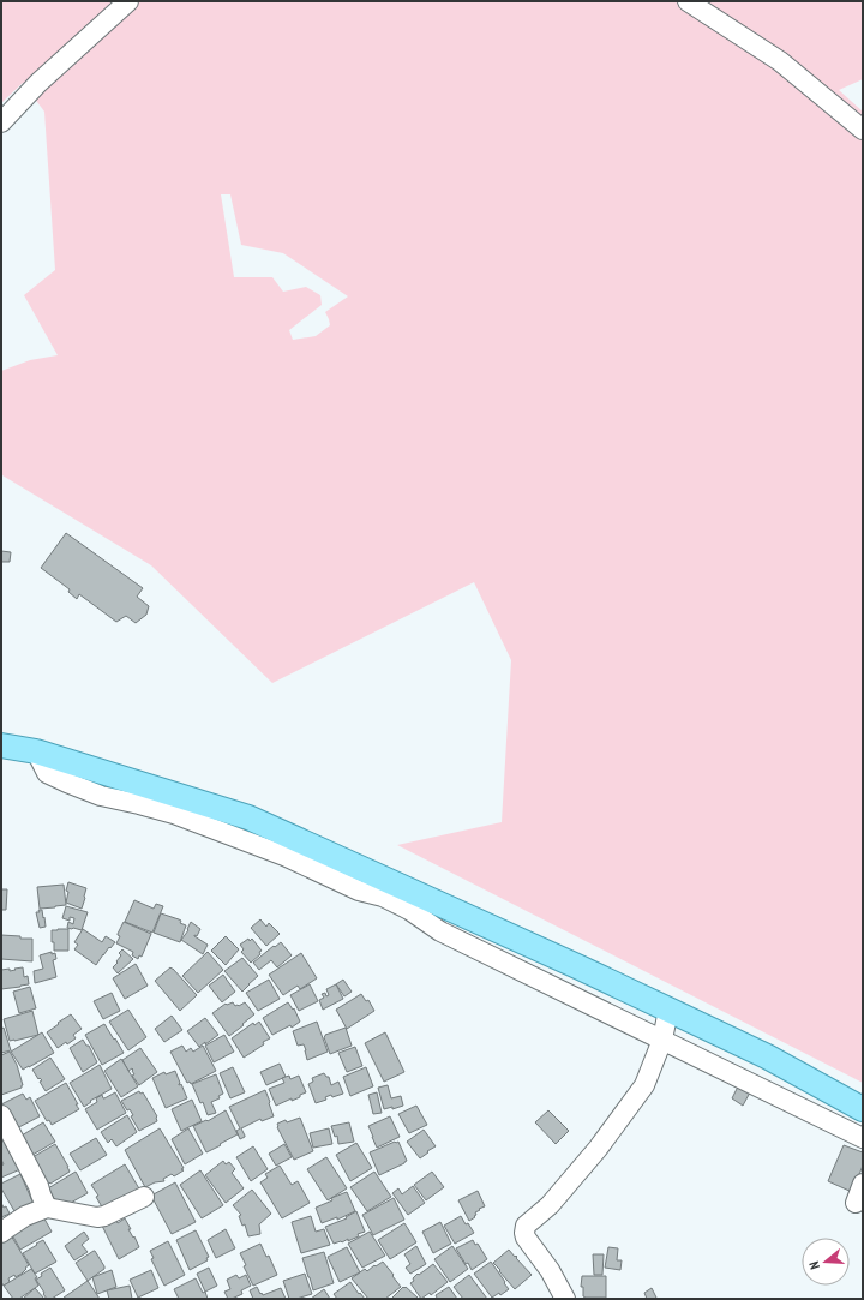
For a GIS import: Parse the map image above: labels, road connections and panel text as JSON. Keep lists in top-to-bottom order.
{
  "north": "left"
}
